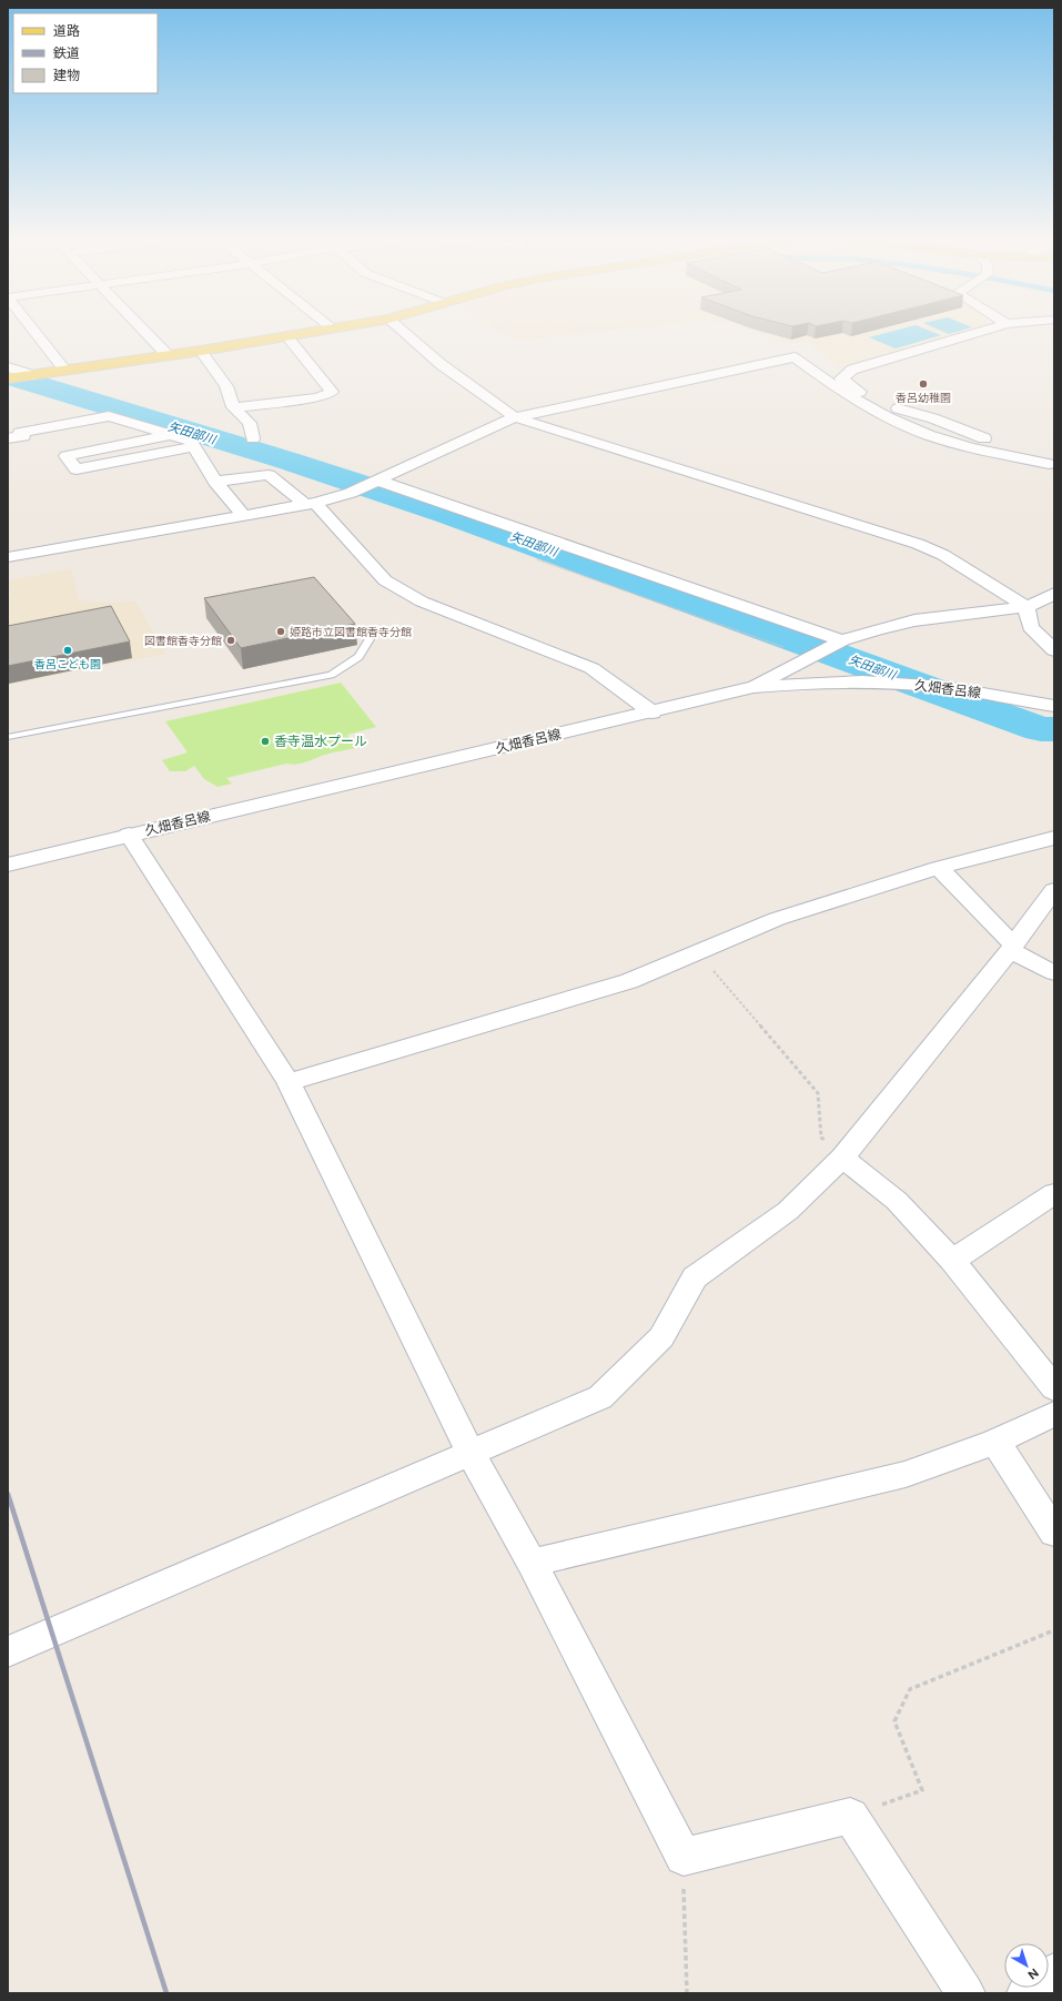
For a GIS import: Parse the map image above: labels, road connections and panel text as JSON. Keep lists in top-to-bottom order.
{
  "streets": {
    "main road": ["久畑香呂線"]
  },
  "water": ["矢田部川"],
  "places": [
    "香呂幼稚園",
    "姫路市立図書館香寺分館",
    "図書館香寺分館",
    "香呂こども園",
    "香寺温水プール"
  ],
  "legend": ["道路", "鉄道", "建物"],
  "north": "bottom right"
}
